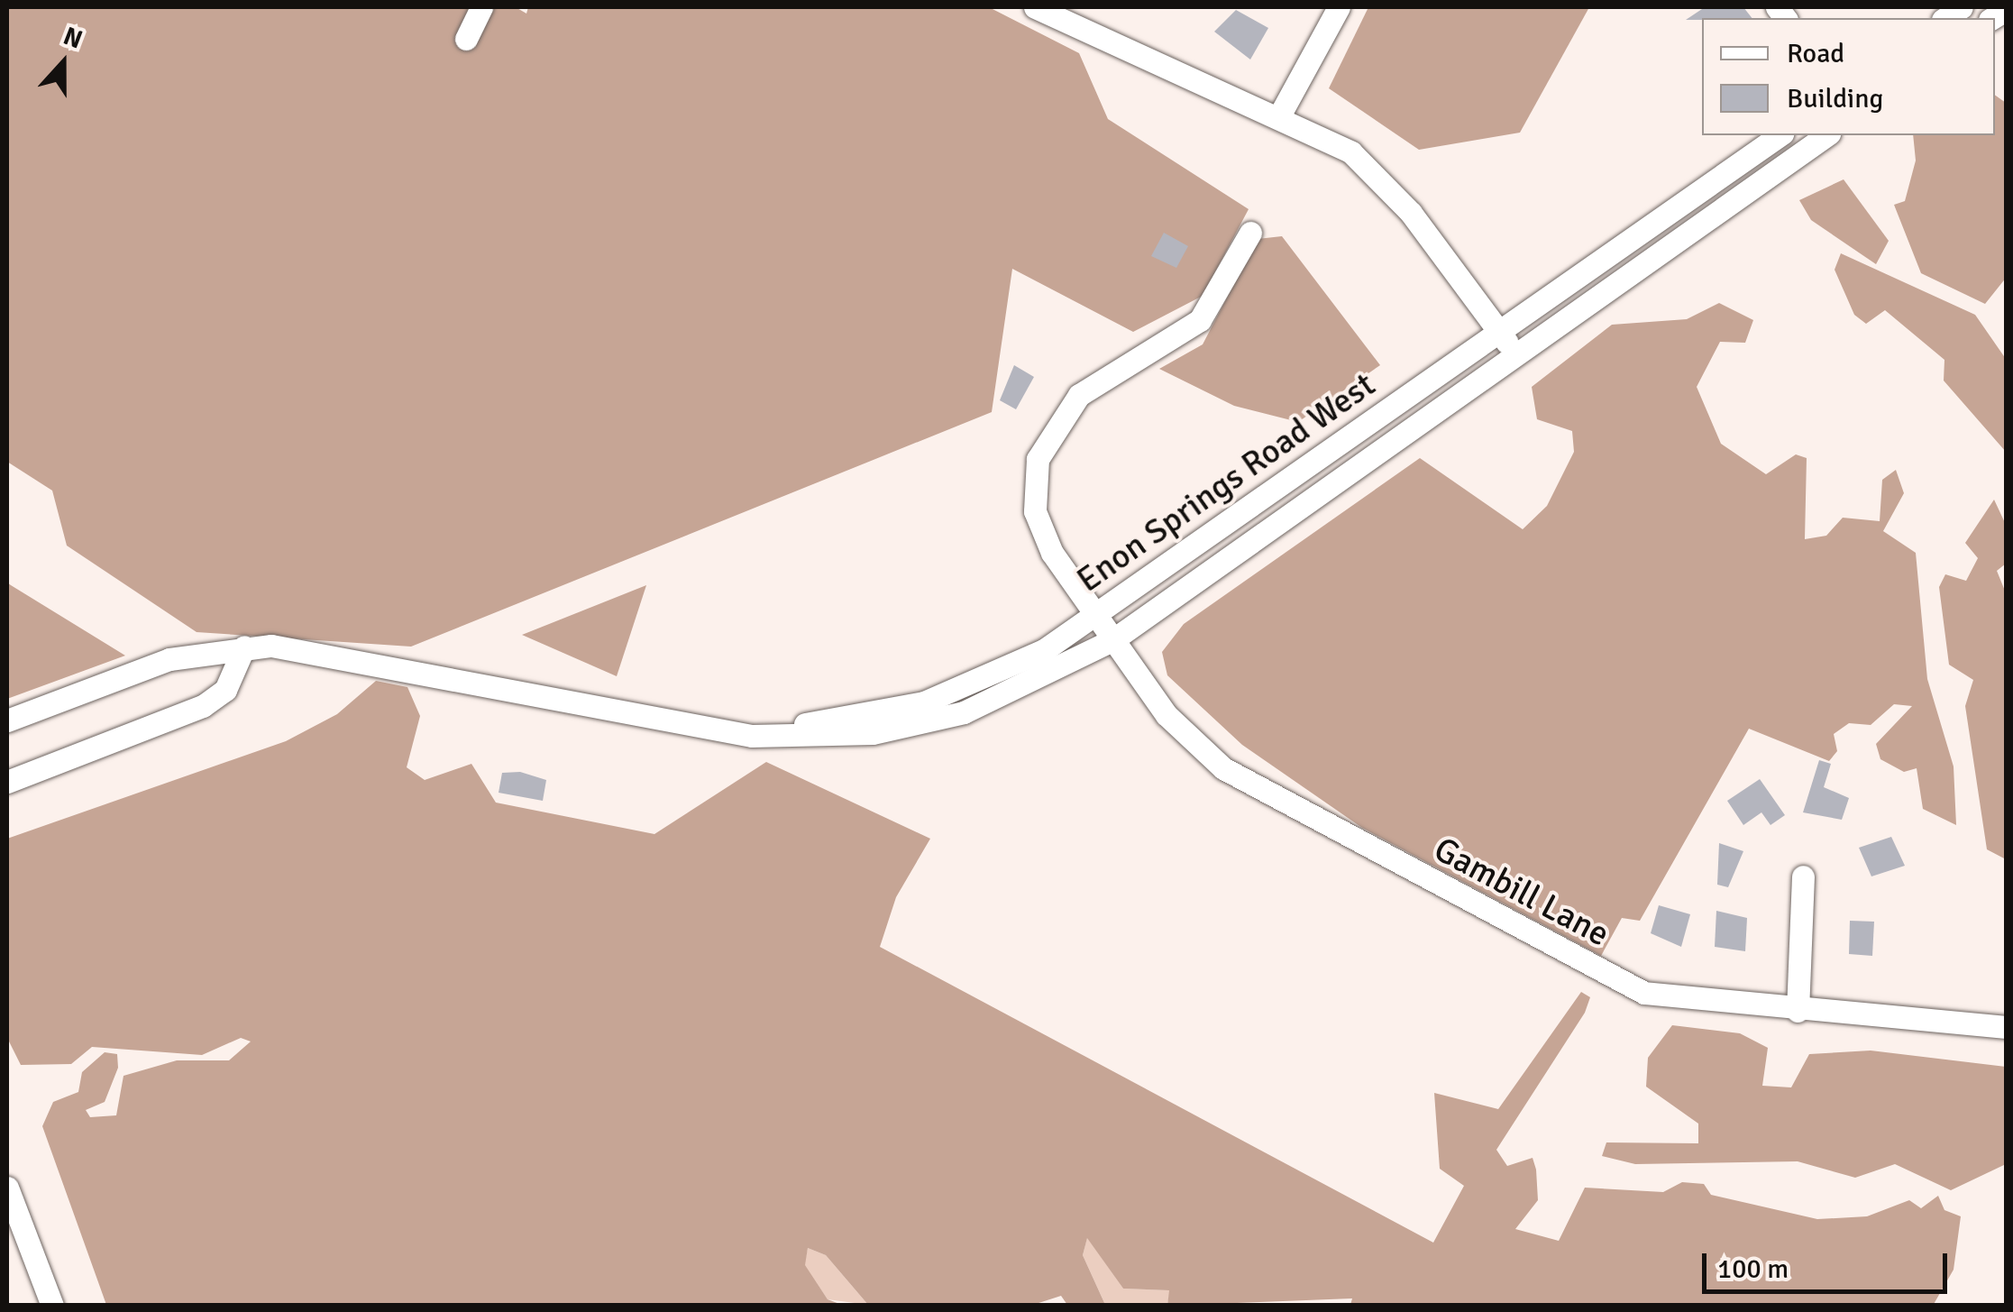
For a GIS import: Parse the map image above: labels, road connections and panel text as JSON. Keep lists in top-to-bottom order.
{
  "streets": {
    "street": ["Enon Springs Road West", "Gambill Lane"]
  },
  "crossings": [
    ["Enon Springs Road West", "Gambill Lane"]
  ],
  "legend": ["Road", "Building"],
  "scale_bar": "100 m",
  "north": "top"
}
